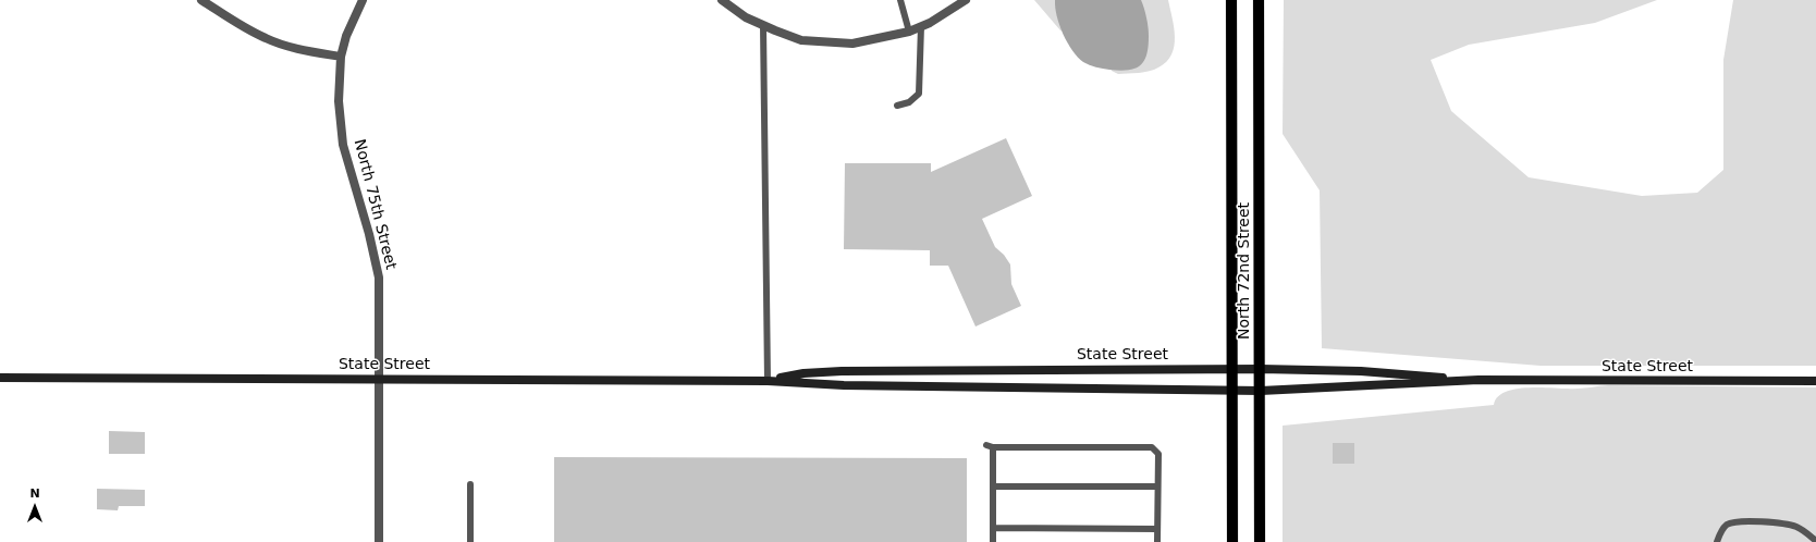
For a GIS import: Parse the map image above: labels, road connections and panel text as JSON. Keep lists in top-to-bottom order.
{
  "streets": {
    "main road": ["North 72nd Street"],
    "street": ["North 75th Street", "State Street"]
  },
  "crossings": [
    ["North 75th Street", "State Street"],
    ["North 72nd Street", "State Street"]
  ],
  "north": "top"
}
